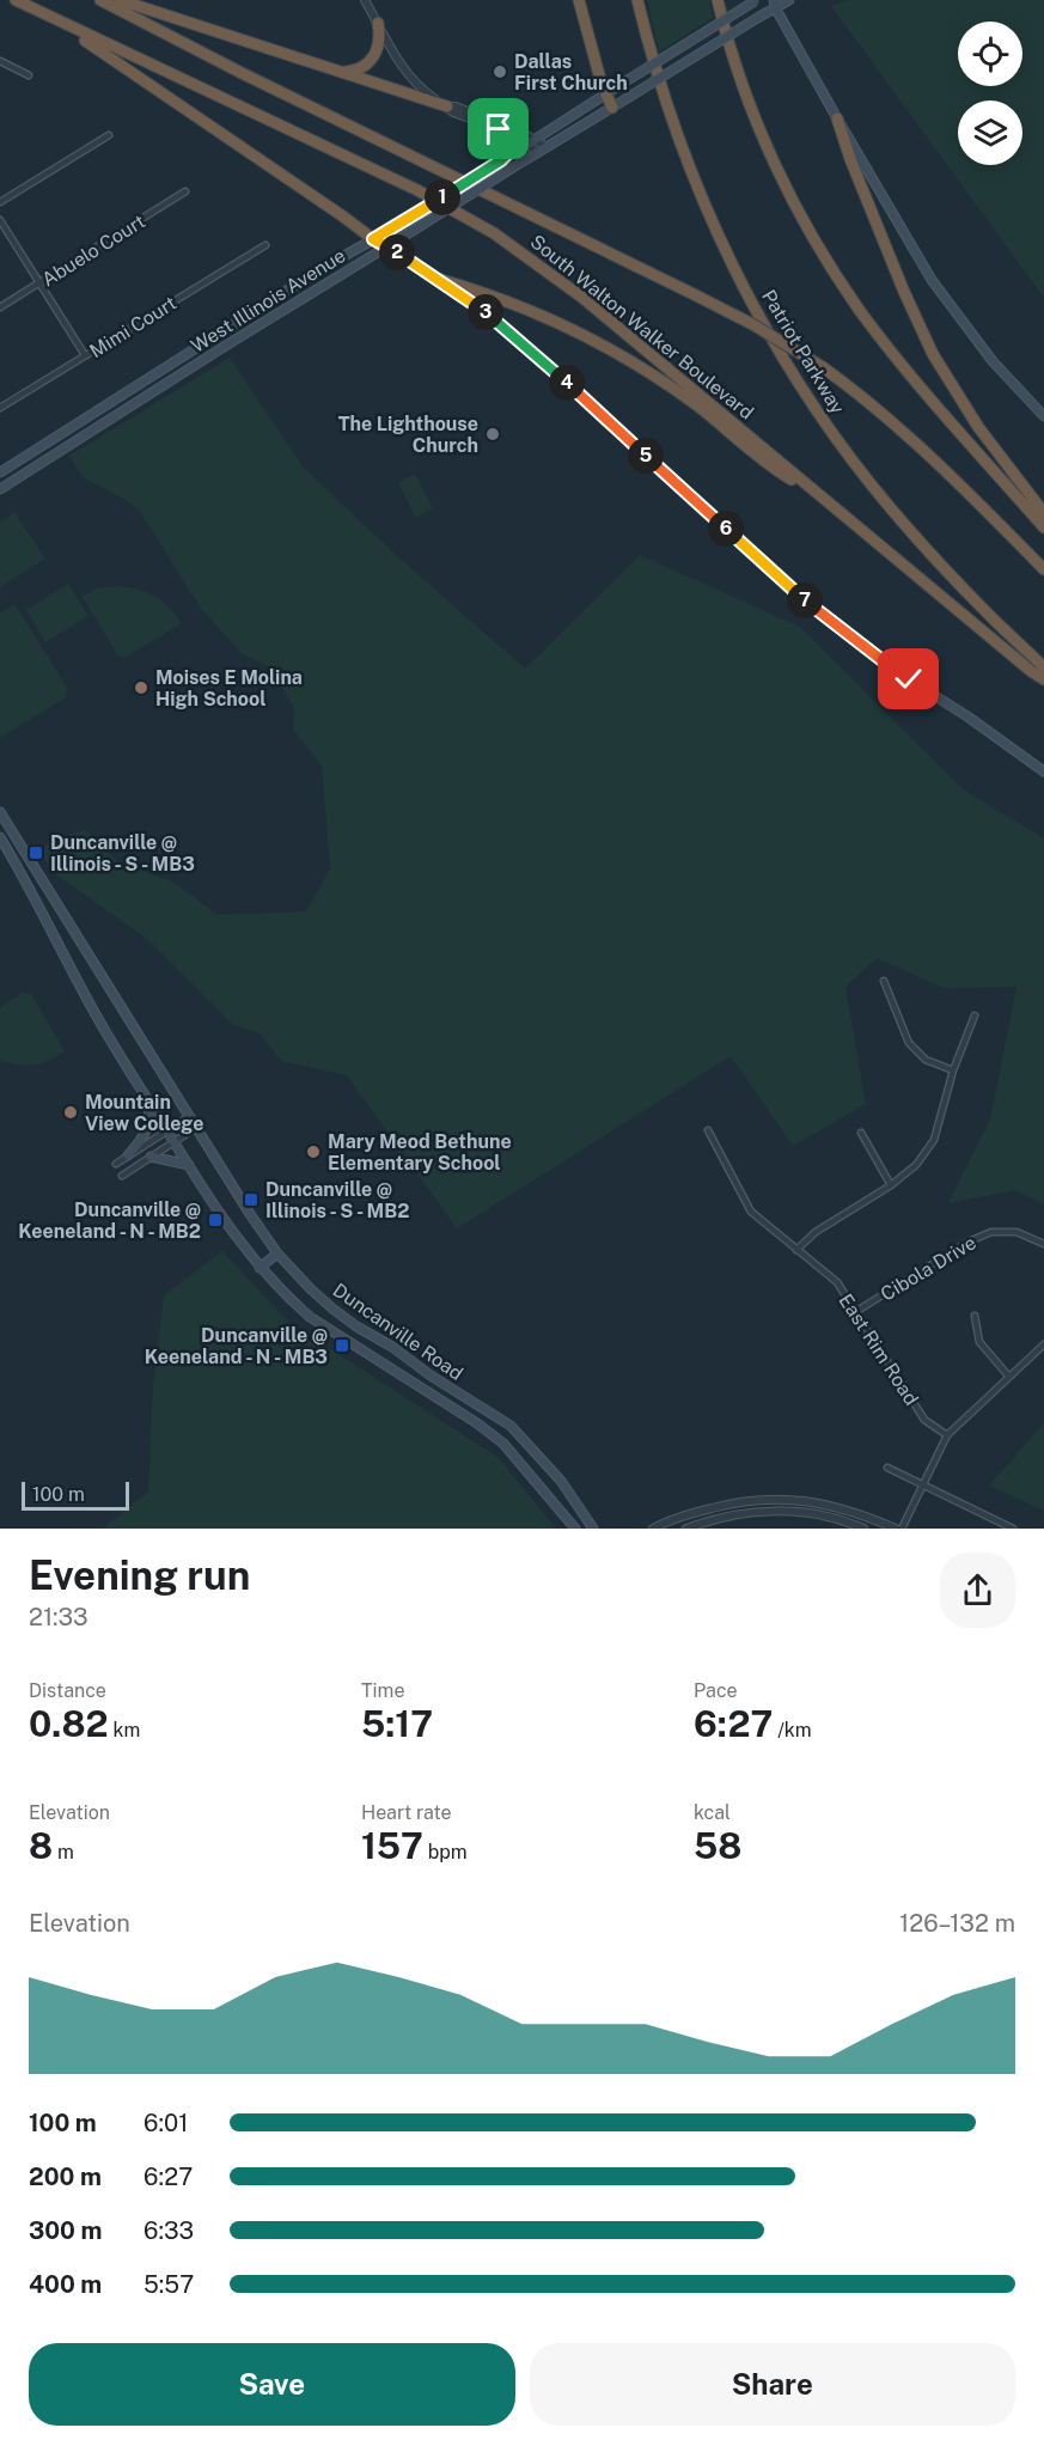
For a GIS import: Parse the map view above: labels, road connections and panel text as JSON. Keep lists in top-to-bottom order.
{
  "streets": {
    "highway": ["South Walton Walker Boulevard", "Patriot Parkway"],
    "main road": ["West Illinois Avenue", "Duncanville Road"],
    "street": [
      "Abuelo Court",
      "Mimi Court",
      "Cibola Drive",
      "East Rim Road"
    ]
  },
  "crossings": [
    ["Cibola Drive", "East Rim Road"]
  ],
  "places": {
    "other": [
      "Dallas First Church",
      "The Lighthouse Church",
      "Moises E Molina High School",
      "Mountain View College",
      "Mary Meod Bethune Elementary School"
    ],
    "transit": [
      "Duncanville @ Illinois - S - MB3",
      "Duncanville @ Illinois - S - MB2",
      "Duncanville @ Keeneland - N - MB2",
      "Duncanville @ Keeneland - N - MB3"
    ]
  },
  "scale_bar": "100 m",
  "page": {
    "pins": [
      "1",
      "2",
      "3",
      "4",
      "5",
      "6",
      "7"
    ],
    "scale": "100 m",
    "heading": ["Evening run", "21:33"],
    "stats": [
      ["Distance", "0.82 km"],
      ["Time", "5:17"],
      ["Pace", "6:27 /km"],
      ["Elevation", "8 m"],
      ["Heart rate", "157 bpm"],
      ["kcal", "58"]
    ],
    "chart": ["Elevation", "126–132 m"],
    "list": [
      {
        "name": "100 m",
        "note": "6:01"
      },
      {
        "name": "200 m",
        "note": "6:27"
      },
      {
        "name": "300 m",
        "note": "6:33"
      },
      {
        "name": "400 m",
        "note": "5:57"
      }
    ],
    "buttons": ["Save", "Share"]
  }
}
